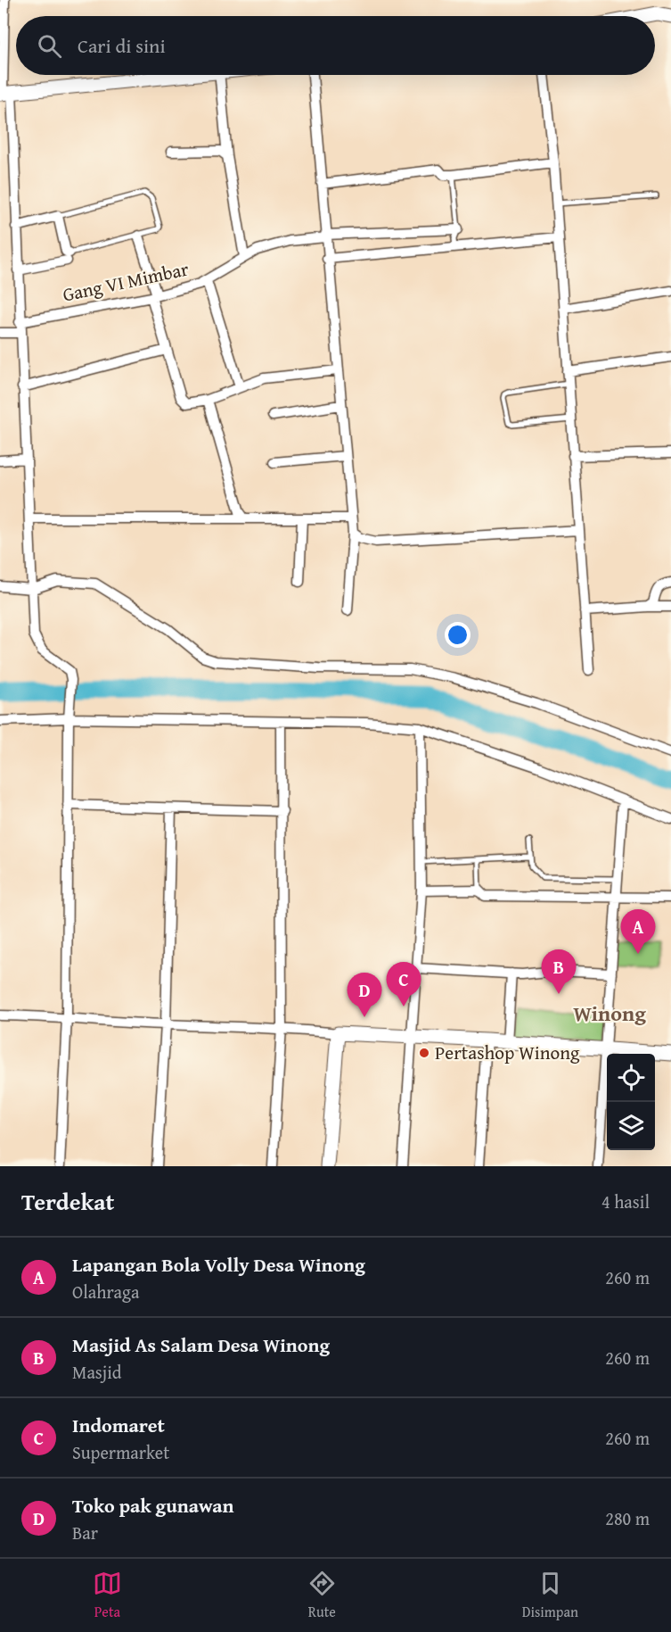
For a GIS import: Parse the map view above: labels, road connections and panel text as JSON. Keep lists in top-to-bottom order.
{
  "streets": {
    "street": ["Gang VI Mimbar"]
  },
  "districts": ["Winong"],
  "places": ["Pertashop Winong"],
  "page": {
    "search": "Cari di sini",
    "pins": [
      "A",
      "B",
      "C",
      "D"
    ],
    "heading": ["Terdekat", "4 hasil"],
    "list": [
      {
        "mark": "A",
        "name": "Lapangan Bola Volly Desa Winong",
        "note": "Olahraga",
        "value": "260 m"
      },
      {
        "mark": "B",
        "name": "Masjid As Salam Desa Winong",
        "note": "Masjid",
        "value": "260 m"
      },
      {
        "mark": "C",
        "name": "Indomaret",
        "note": "Supermarket",
        "value": "260 m"
      },
      {
        "mark": "D",
        "name": "Toko pak gunawan",
        "note": "Bar",
        "value": "280 m"
      }
    ],
    "nav": ["Peta", "Rute", "Disimpan"]
  }
}
